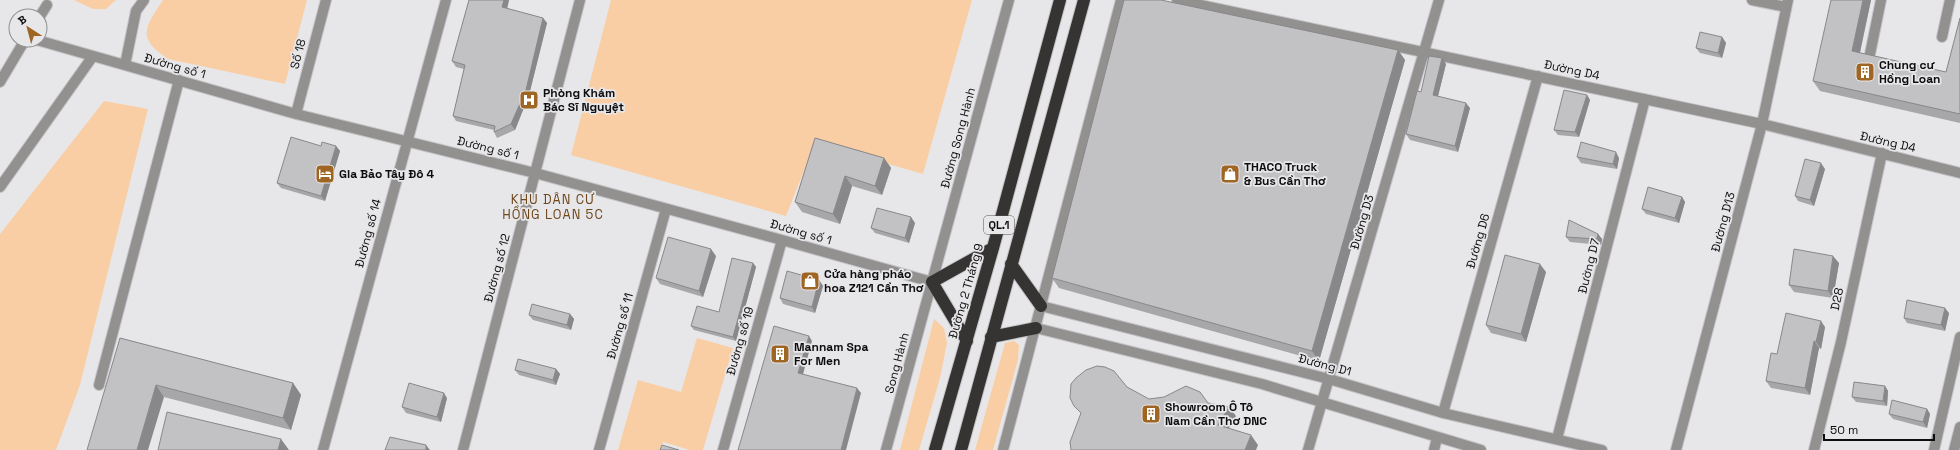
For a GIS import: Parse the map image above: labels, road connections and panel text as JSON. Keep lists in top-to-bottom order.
{
  "streets": {
    "highway": ["QL.1", "Đường 2 Tháng 9"],
    "street": [
      "Số 18",
      "Đường số 1",
      "Đường D4",
      "Đường Song Hành",
      "Đường D3",
      "Đường D13",
      "Đường số 14",
      "Đường D6",
      "Đường D7",
      "Đường số 12",
      "D28",
      "Đường số 11",
      "Đường số 19",
      "Song Hành",
      "Đường D1"
    ]
  },
  "crossings": [
    ["Số 18", "Đường số 1"],
    ["Đường số 1", "Đường Song Hành"],
    ["Đường số 1", "Đường số 14"],
    ["Đường số 1", "Đường số 12"],
    ["Đường số 1", "Đường số 11"],
    ["Đường số 1", "Đường số 19"],
    ["Đường số 1", "Song Hành"],
    ["Đường D4", "Đường D3"],
    ["Đường D4", "Đường D13"],
    ["Đường D4", "Đường D6"],
    ["Đường D4", "Đường D7"],
    ["Đường D4", "D28"],
    ["Đường Song Hành", "Song Hành"],
    ["Đường D3", "Đường D1"],
    ["Đường D6", "Đường D1"],
    ["Đường D7", "Đường D1"]
  ],
  "districts": ["KHU DÂN CƯ HỒNG LOAN 5C"],
  "places": {
    "building": ["Chung cư Hồng Loan", "Mannam Spa For Men", "Showroom Ô Tô Nam Cần Thơ DNC"],
    "hospital": ["Phòng Khám Bác Sĩ Nguyệt"],
    "hotel": ["Gia Bảo Tây Đô 4"],
    "shop": ["THACO Truck & Bus Cần Thơ", "Cửa hàng pháo hoa Z121 Cần Thơ"]
  },
  "scale_bar": "50 m",
  "north": "top left"
}
